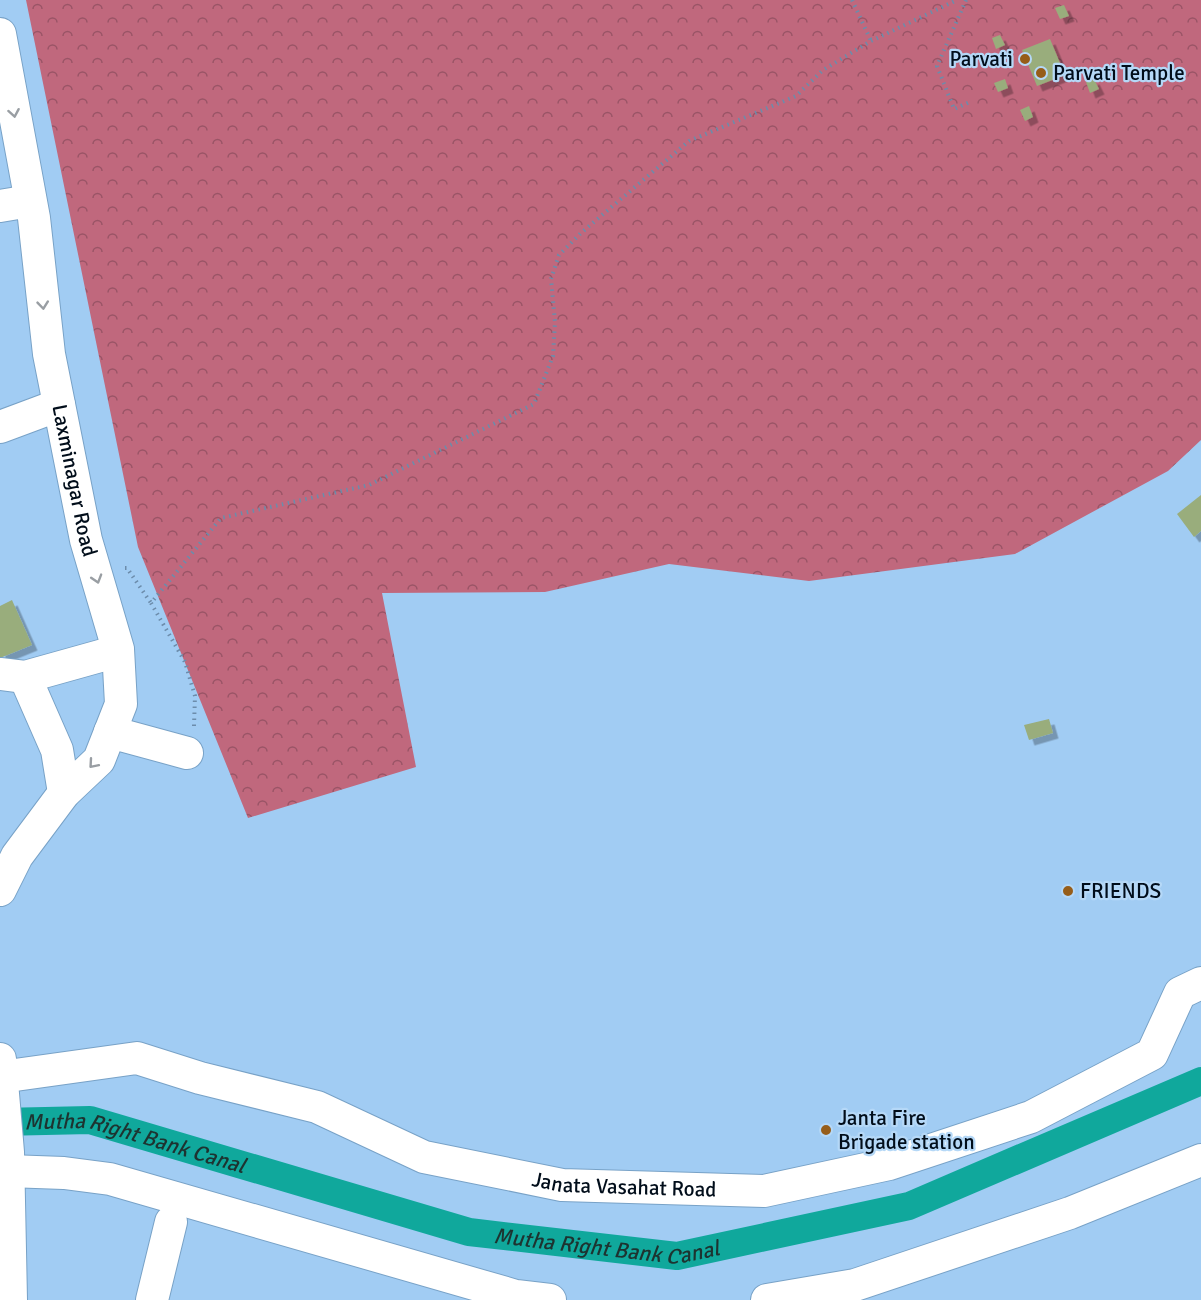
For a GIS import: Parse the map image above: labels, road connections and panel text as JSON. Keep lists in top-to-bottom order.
{
  "streets": {
    "street": ["Laxminagar Road", "Janata Vasahat Road"]
  },
  "one_way": ["Laxminagar Road"],
  "water": ["Mutha Right Bank Canal"],
  "places": [
    "Parvati",
    "Parvati Temple",
    "FRIENDS",
    "Janta Fire Brigade station"
  ]
}
